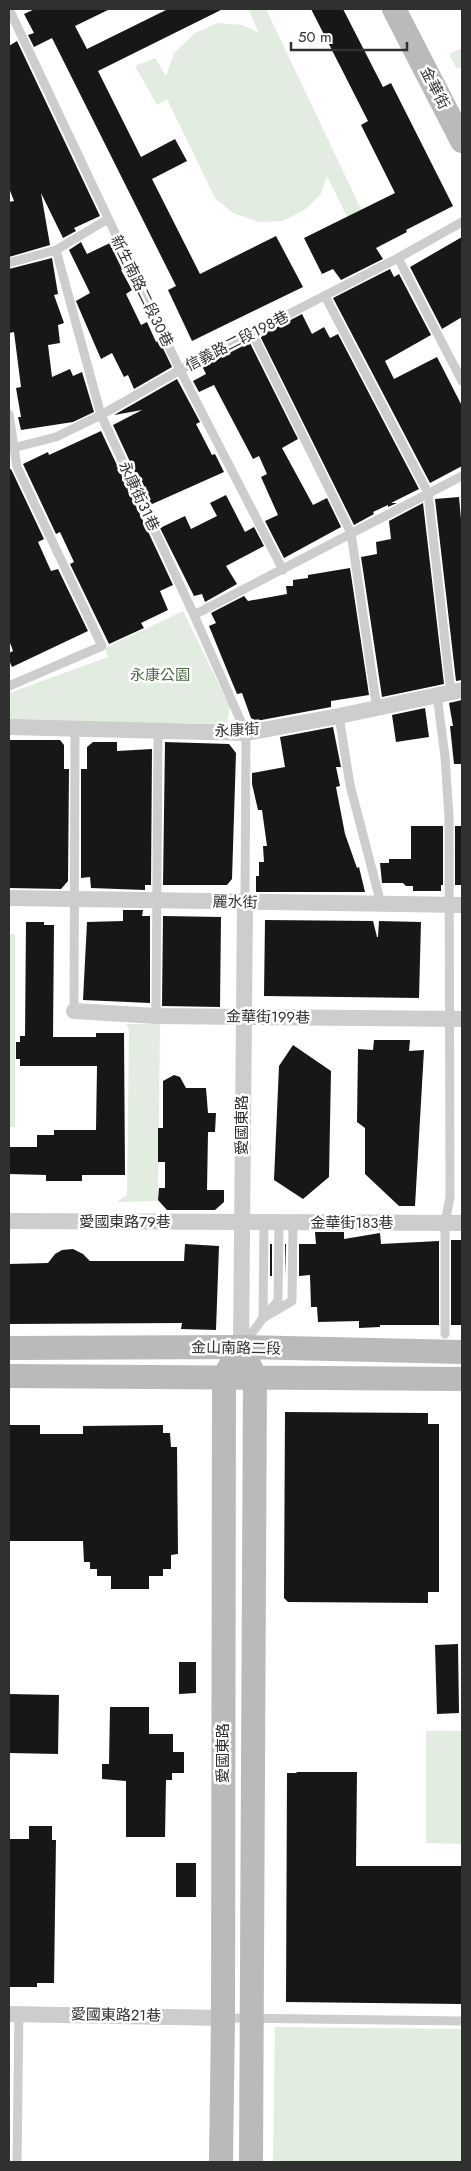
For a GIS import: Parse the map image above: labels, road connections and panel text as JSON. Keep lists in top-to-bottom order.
{
  "streets": {
    "street": [
      "金華街",
      "永康街",
      "麗水街",
      "金華街199巷",
      "愛國東路",
      "愛國東路79巷",
      "金華街183巷",
      "金山南路二段",
      "愛國東路21巷"
    ],
    "lane": ["新生南路二段30巷", "信義路二段198巷", "永康街31巷"]
  },
  "crossings": [
    ["新生南路二段30巷", "信義路二段198巷"],
    ["信義路二段198巷", "永康街31巷"],
    ["永康街31巷", "永康街"],
    ["麗水街", "愛國東路"],
    ["金華街199巷", "愛國東路"],
    ["愛國東路", "愛國東路79巷"],
    ["愛國東路", "金華街183巷"],
    ["愛國東路", "金山南路二段"],
    ["愛國東路", "愛國東路21巷"],
    ["愛國東路79巷", "金華街183巷"]
  ],
  "parks": ["永康公園"],
  "scale_bar": "50 m"
}
